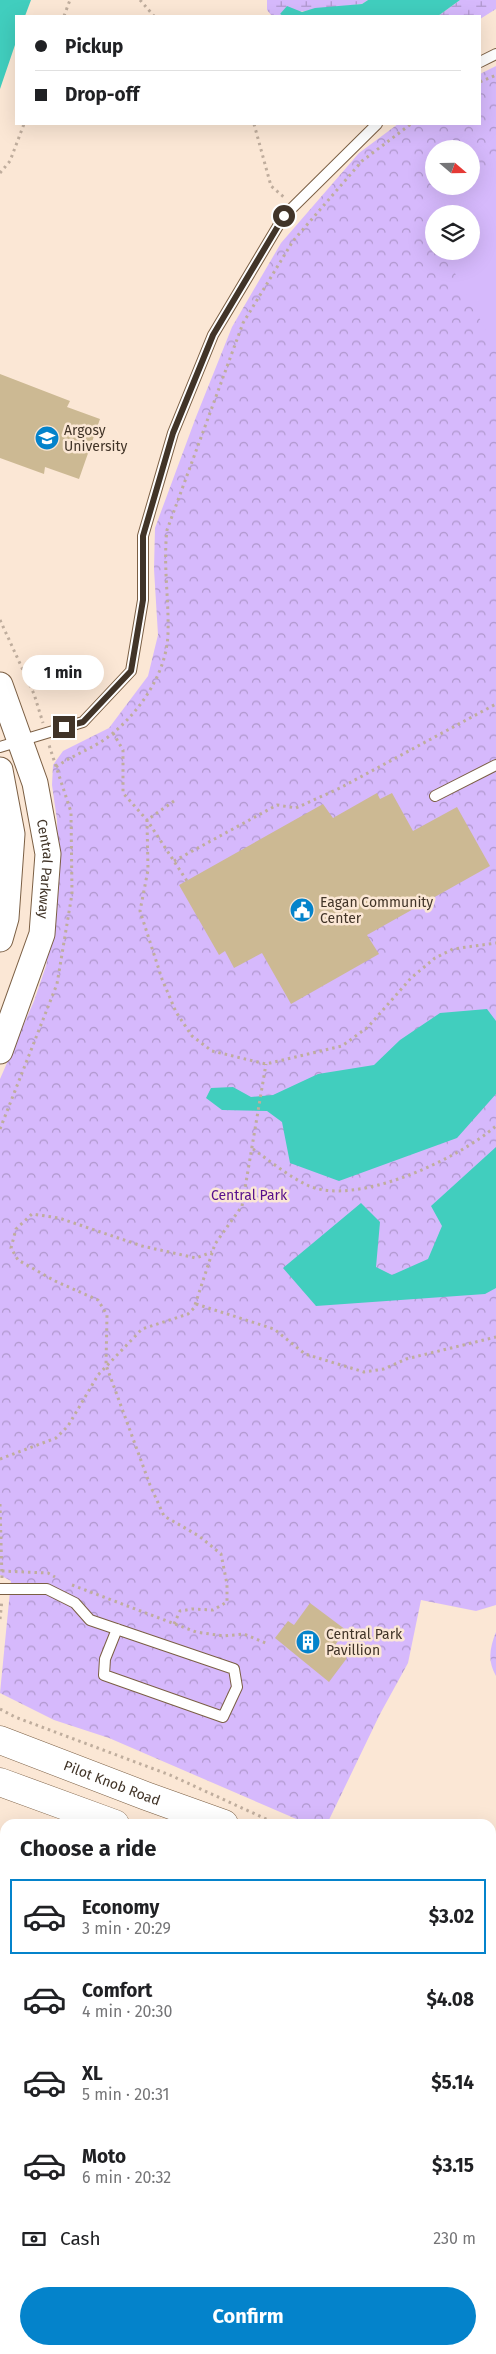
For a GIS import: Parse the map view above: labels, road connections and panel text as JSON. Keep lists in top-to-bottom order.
{
  "streets": {
    "main road": ["Pilot Knob Road"],
    "street": ["Central Parkway"]
  },
  "parks": ["Central Park"],
  "places": {
    "school or university": ["Argosy University"],
    "public building": ["Eagan Community Center"],
    "building": ["Central Park Pavillion"]
  },
  "north": "right",
  "page": {
    "banner": ["Pickup", "Drop-off"],
    "bubble": "1 min",
    "heading": "Choose a ride",
    "list": [
      {
        "name": "Economy",
        "note": "3 min · 20:29",
        "value": "$3.02"
      },
      {
        "name": "Comfort",
        "note": "4 min · 20:30",
        "value": "$4.08"
      },
      {
        "name": "XL",
        "note": "5 min · 20:31",
        "value": "$5.14"
      },
      {
        "name": "Moto",
        "note": "6 min · 20:32",
        "value": "$3.15"
      }
    ],
    "pay": ["Cash", "230 m"],
    "buttons": "Confirm"
  }
}
